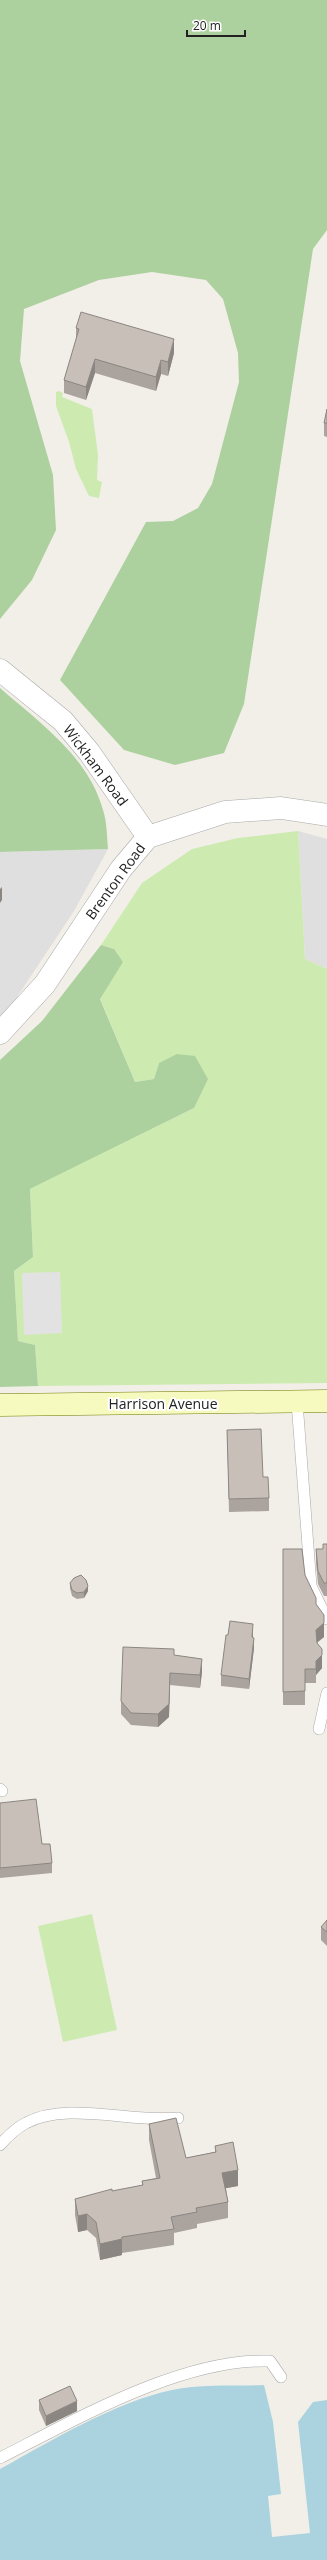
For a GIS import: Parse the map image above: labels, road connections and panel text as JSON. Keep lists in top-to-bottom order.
{
  "streets": {
    "main road": ["Harrison Avenue"],
    "street": ["Wickham Road", "Brenton Road"]
  },
  "crossings": [
    ["Wickham Road", "Brenton Road"]
  ],
  "scale_bar": "20 m"
}
